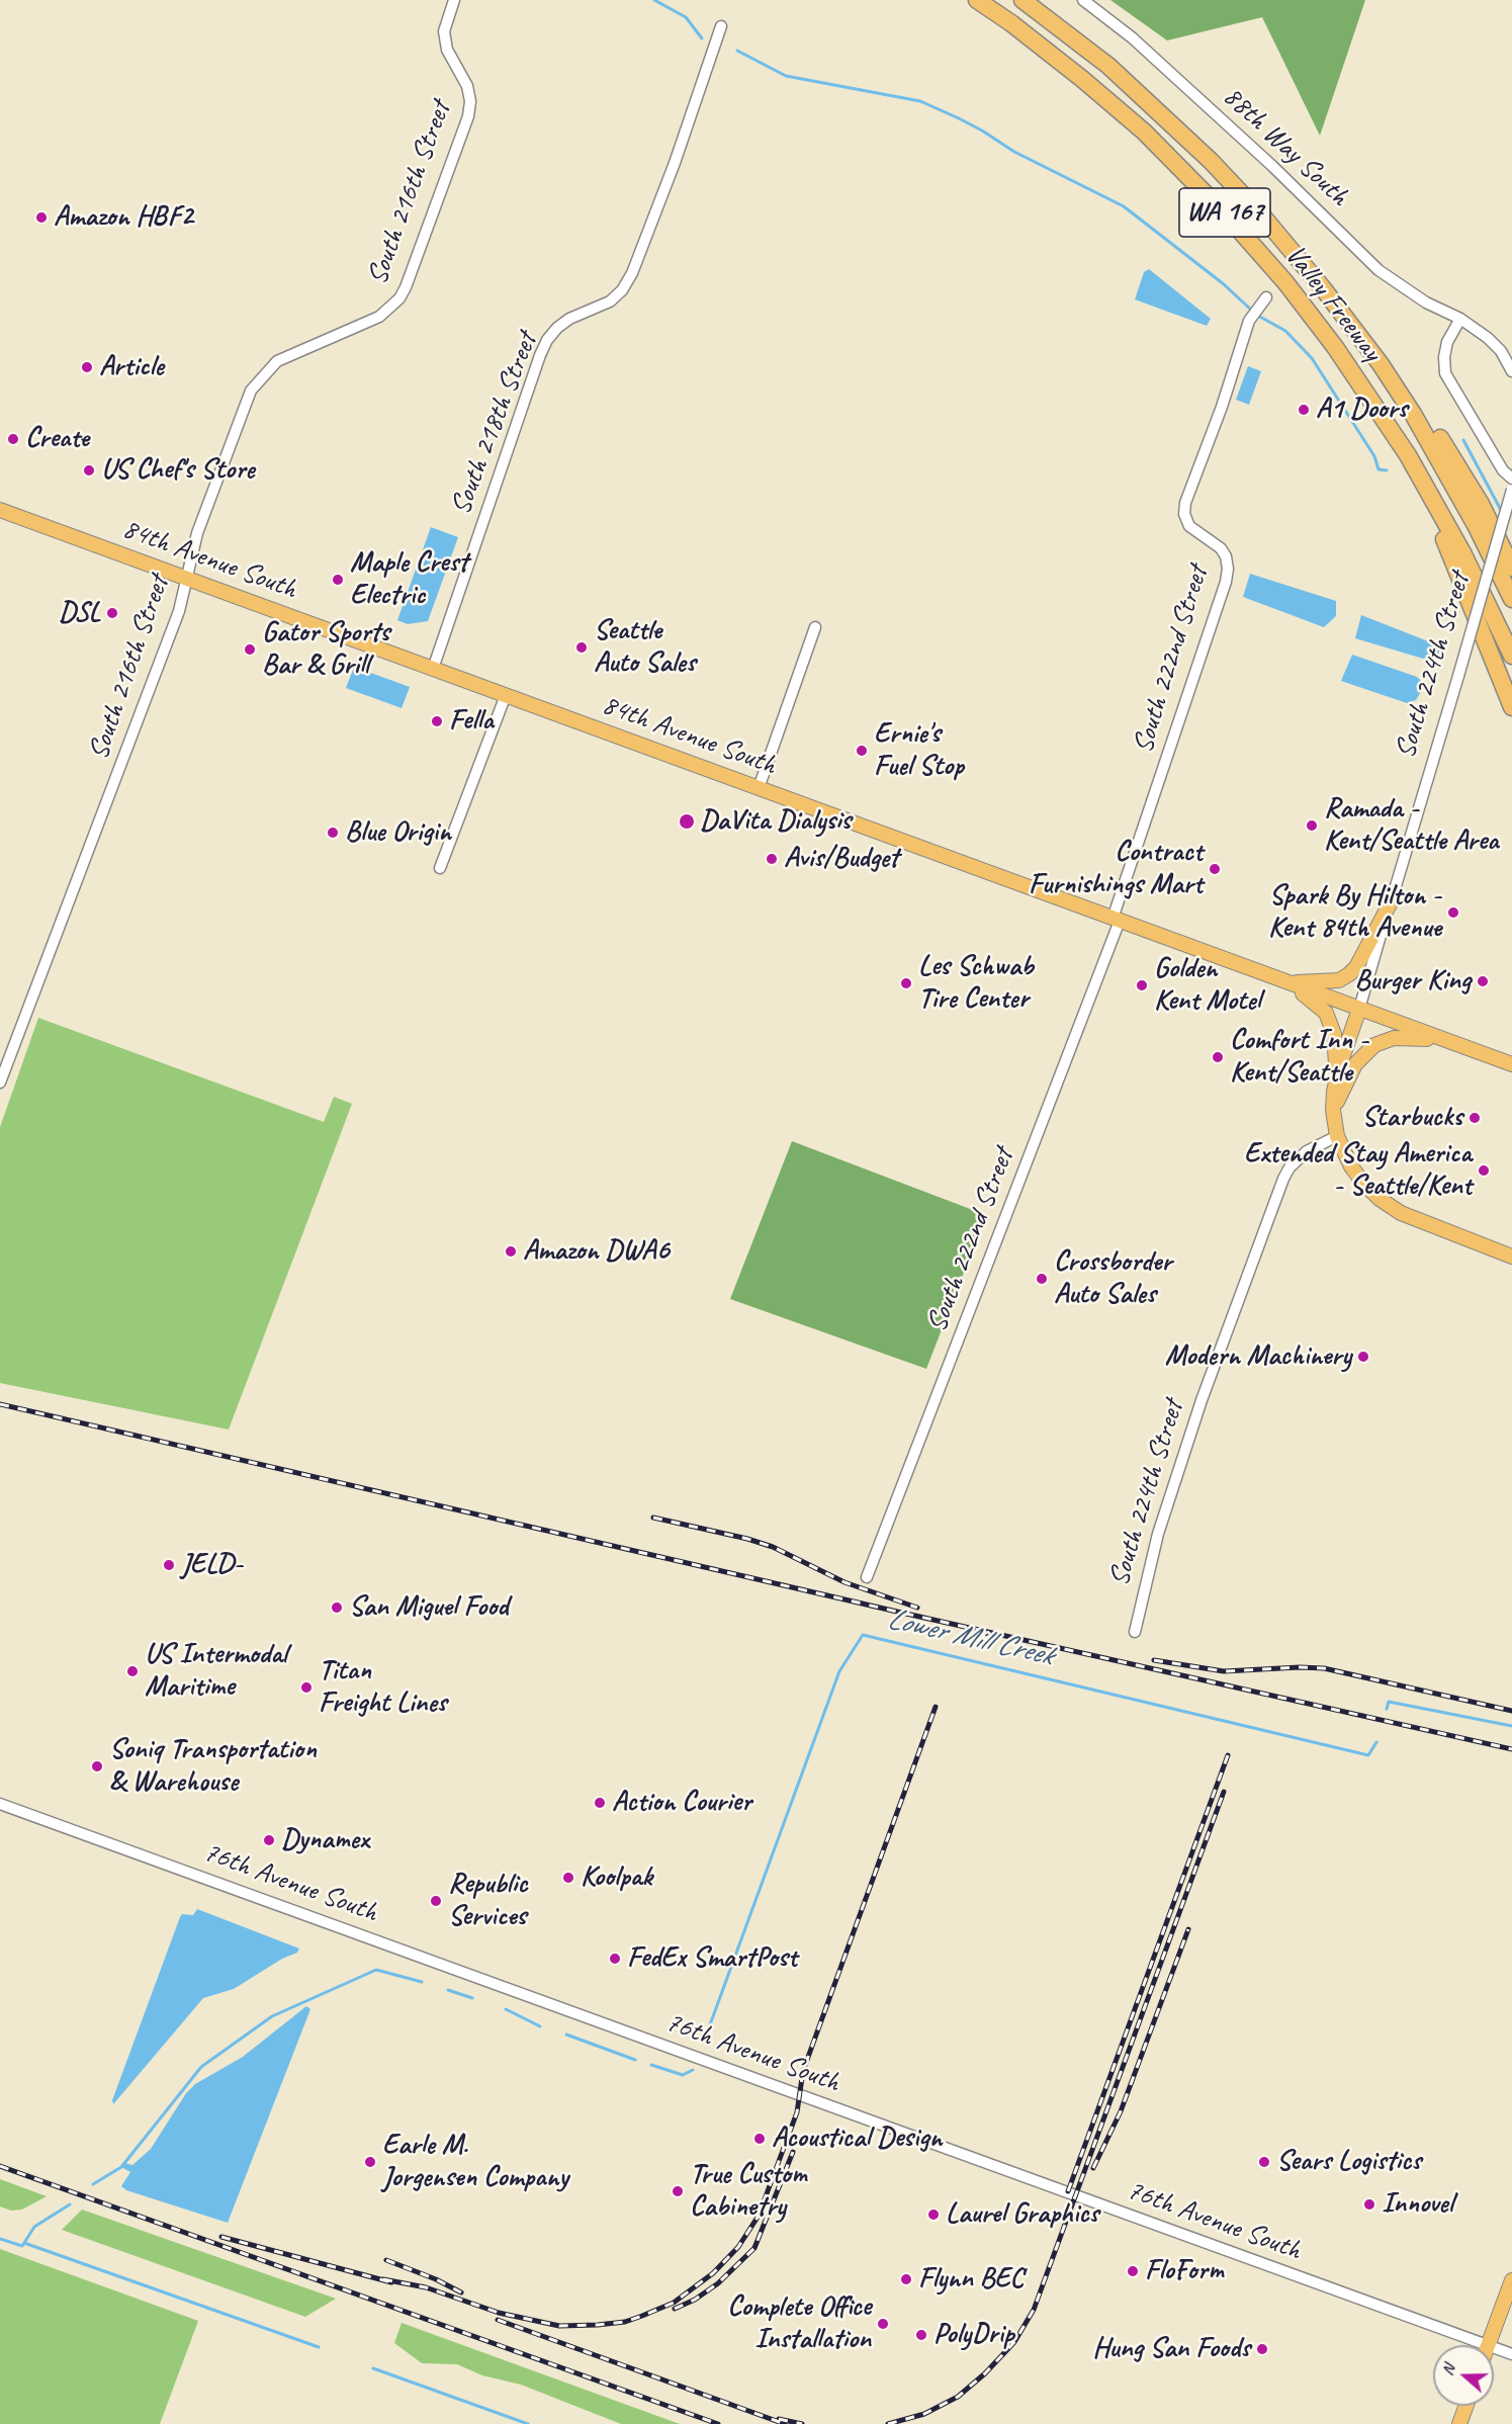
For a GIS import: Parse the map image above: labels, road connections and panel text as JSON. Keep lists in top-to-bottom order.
{
  "streets": {
    "highway": ["WA 167", "Valley Freeway"],
    "main road": ["84th Avenue South", "South 224th Street"],
    "street": [
      "88th Way South",
      "South 216th Street",
      "South 218th Street",
      "South 222nd Street",
      "76th Avenue South"
    ]
  },
  "crossings": [
    ["South 216th Street", "84th Avenue South"],
    ["South 218th Street", "84th Avenue South"],
    ["84th Avenue South", "South 222nd Street"],
    ["84th Avenue South", "South 224th Street"]
  ],
  "water": ["Lower Mill Creek"],
  "places": [
    "Amazon HBF2",
    "Article",
    "A1 Doors",
    "Create",
    "US Chef's Store",
    "Maple Crest Electric",
    "DSL",
    "Seattle Auto Sales",
    "Gator Sports Bar & Grill",
    "Fella",
    "Ernie's Fuel Stop",
    "DaVita Dialysis",
    "Ramada - Kent/Seattle Area",
    "Blue Origin",
    "Avis/Budget",
    "Contract Furnishings Mart",
    "Spark By Hilton - Kent 84th Avenue",
    "Burger King",
    "Les Schwab Tire Center",
    "Golden Kent Motel",
    "Comfort Inn - Kent/Seattle",
    "Starbucks",
    "Extended Stay America - Seattle/Kent",
    "Amazon DWA6",
    "Crossborder Auto Sales",
    "Modern Machinery",
    "JELD-",
    "San Miguel Food",
    "US Intermodal Maritime",
    "Titan Freight Lines",
    "Soniq Transportation & Warehouse",
    "Action Courier",
    "Dynamex",
    "Koolpak",
    "Republic Services",
    "FedEx SmartPost",
    "Acoustical Design",
    "Earle M. Jorgensen Company",
    "Sears Logistics",
    "True Custom Cabinetry",
    "Innovel",
    "Laurel Graphics",
    "FloForm",
    "Flynn BEC",
    "Complete Office Installation",
    "PolyDrip",
    "Hung San Foods"
  ],
  "north": "left"
}
